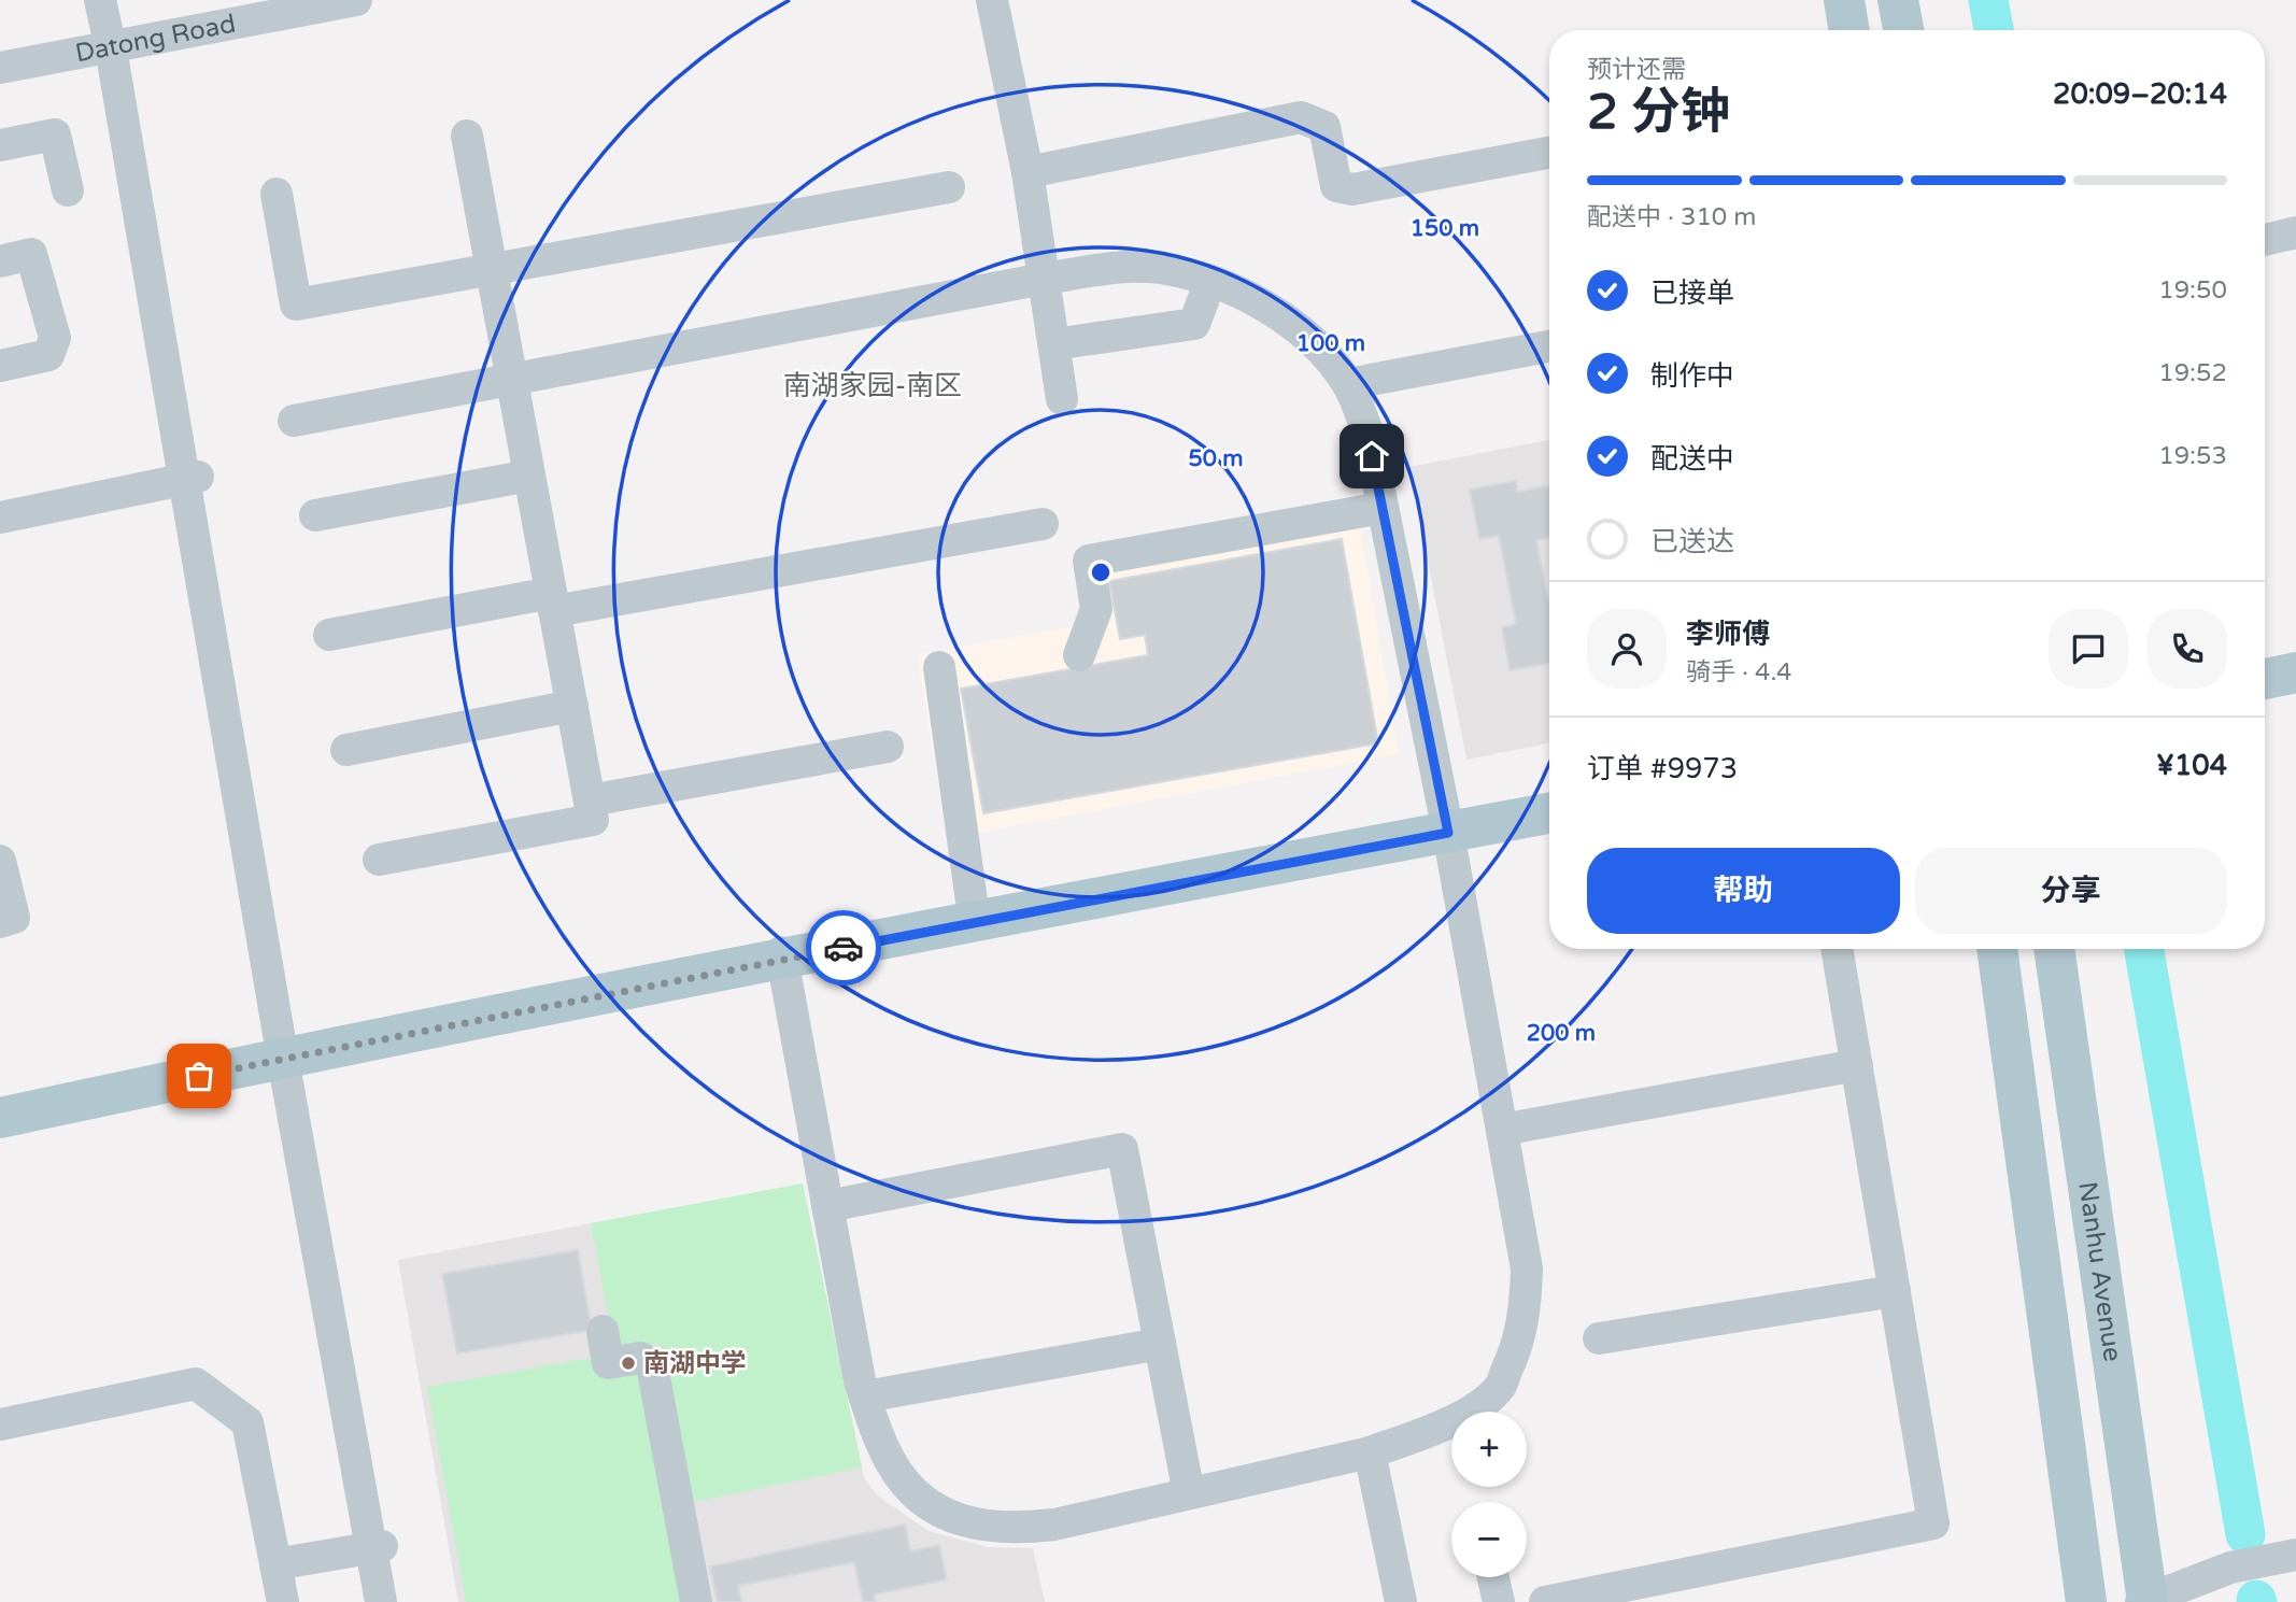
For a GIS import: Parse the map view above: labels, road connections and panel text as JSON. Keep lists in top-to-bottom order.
{
  "streets": {
    "main road": ["Nanhu Avenue"],
    "street": ["Datong Road"]
  },
  "districts": ["南湖家园-南区"],
  "places": ["南湖中学"],
  "page": {
    "heading": ["2 分钟", "预计还需", "20:09–20:14"],
    "panel": [
      "李师傅",
      "骑手 · 4.4",
      "订单 #9973",
      "¥104"
    ],
    "bar": "配送中 · 310 m",
    "list": [
      ["已接单", "19:50"],
      ["制作中", "19:52"],
      ["配送中", "19:53"],
      "已送达"
    ],
    "buttons": ["帮助", "分享"],
    "map_buttons": ["+", "−"]
  },
  "rings": [
    "150 m",
    "100 m",
    "50 m",
    "200 m"
  ]
}
